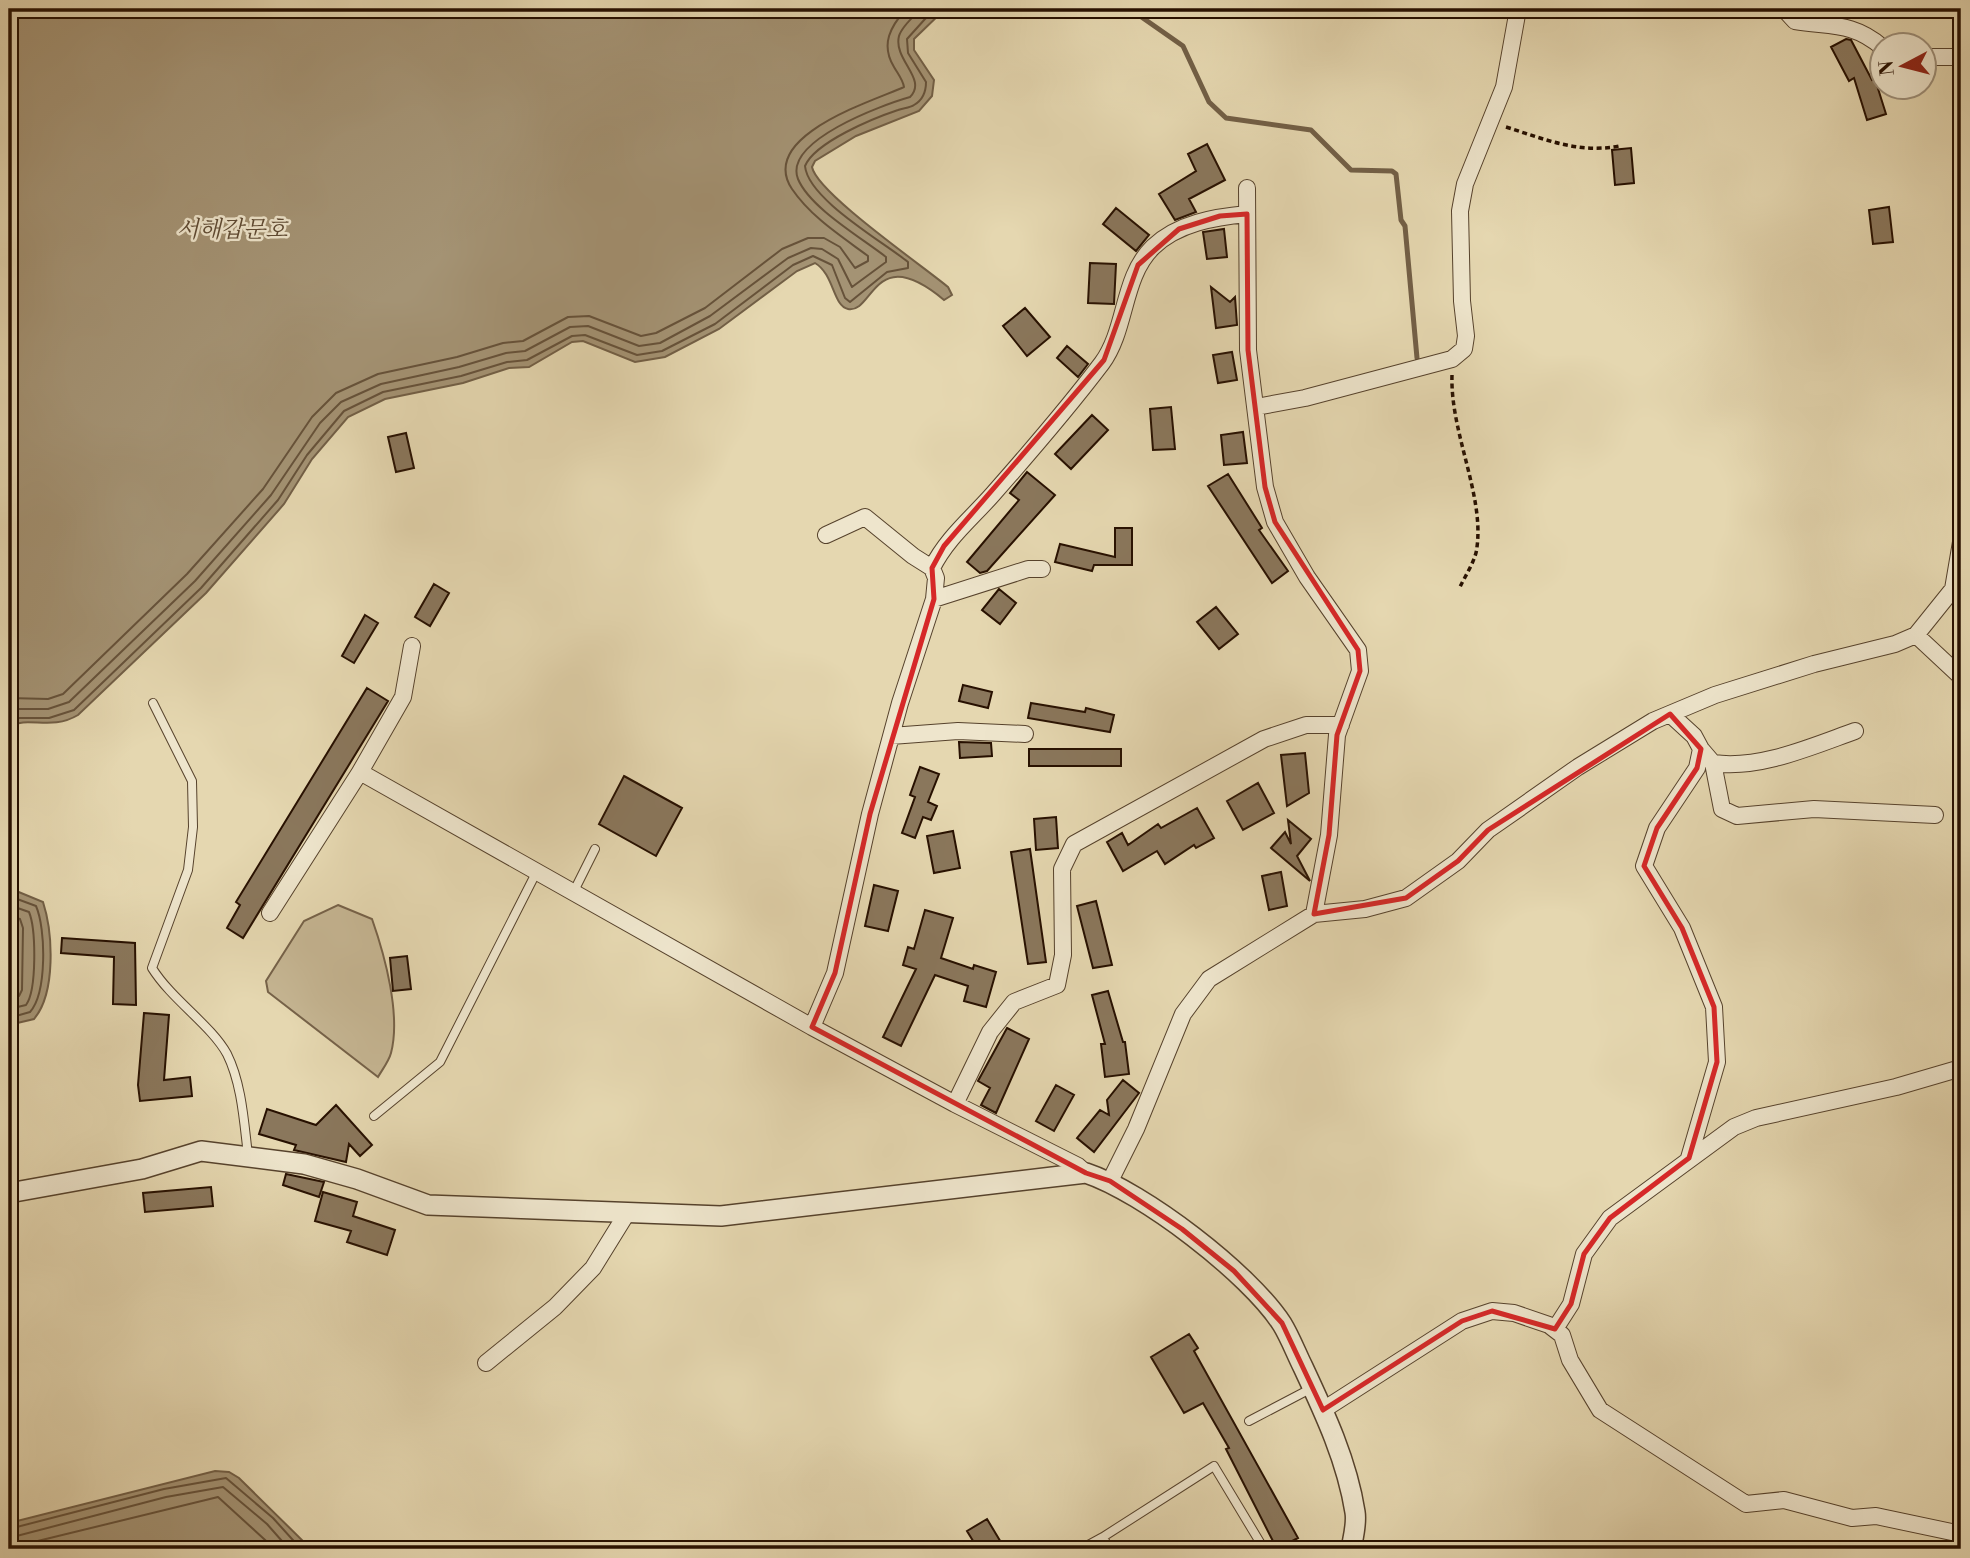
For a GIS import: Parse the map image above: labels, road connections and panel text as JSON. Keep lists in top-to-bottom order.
{
  "water": ["서해갑문호"],
  "north": "left"
}
